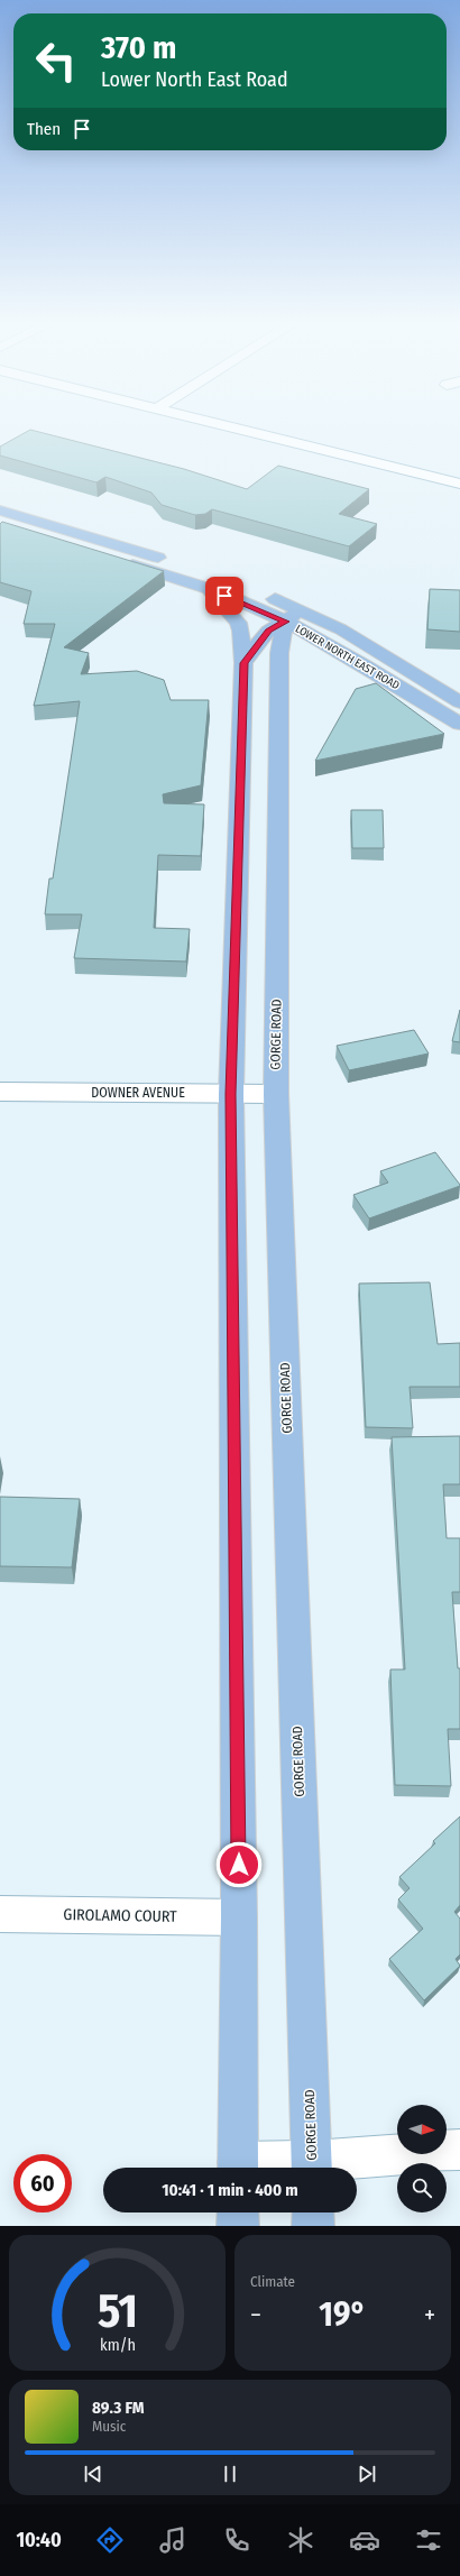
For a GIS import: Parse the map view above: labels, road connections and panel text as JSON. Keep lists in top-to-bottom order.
{
  "streets": {
    "main road": ["LOWER NORTH EAST ROAD", "GORGE ROAD"],
    "street": ["DOWNER AVENUE", "GIROLAMO COURT"]
  },
  "crossings": [
    ["LOWER NORTH EAST ROAD", "GORGE ROAD"],
    ["GORGE ROAD", "DOWNER AVENUE"]
  ],
  "north": "right",
  "page": {
    "turn": ["370 m", "Lower North East Road"],
    "then": "Then",
    "limit": "60",
    "trip": "10:41 · 1 min · 400 m",
    "tile": "Climate",
    "heat": ["−", "19°", "+"],
    "song": ["89.3 FM", "Music"],
    "tabs": "10:40",
    "gauge": ["51", "km/h"]
  }
}
